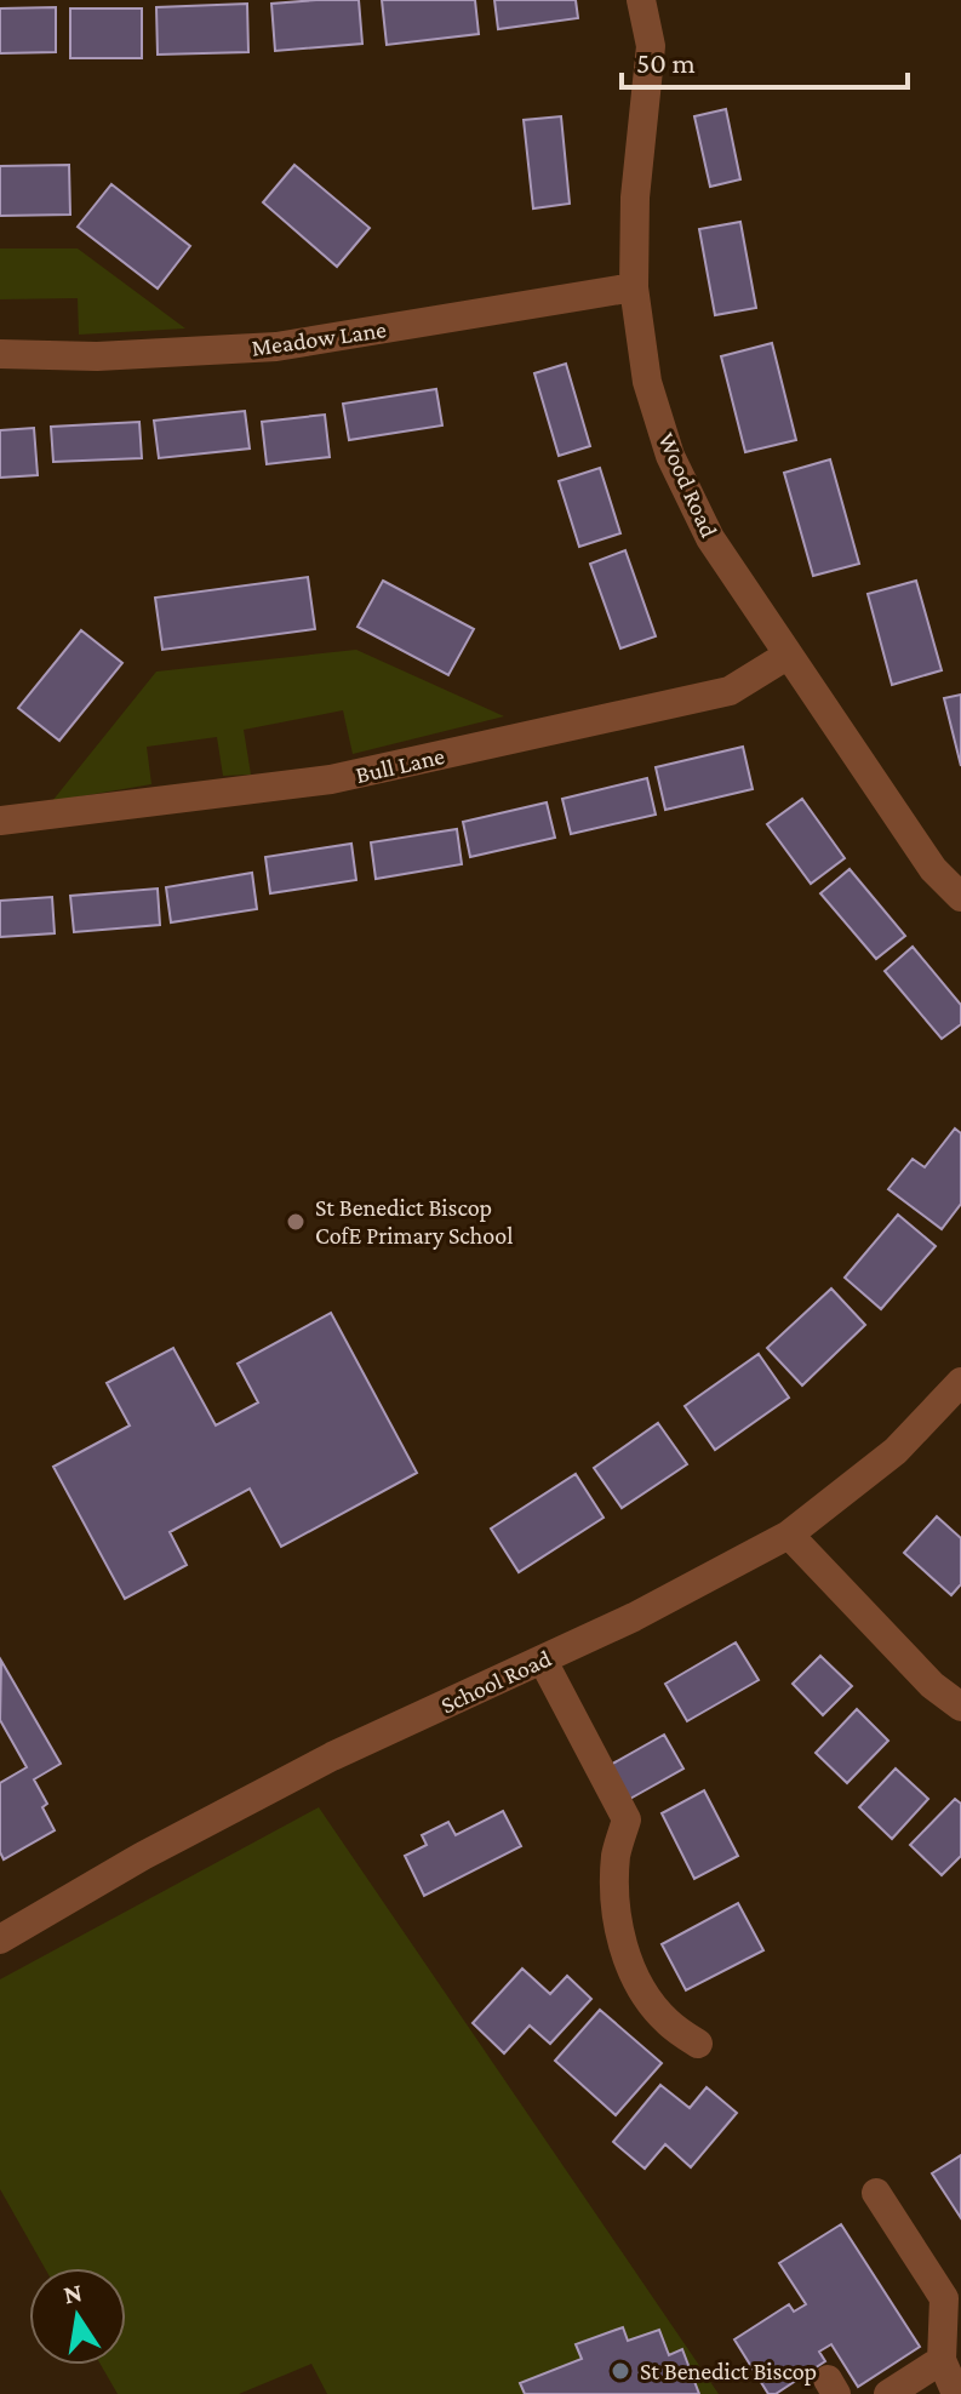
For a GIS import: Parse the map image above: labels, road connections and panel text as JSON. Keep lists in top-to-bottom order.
{
  "streets": {
    "street": [
      "Meadow Lane",
      "Wood Road",
      "Bull Lane",
      "School Road"
    ]
  },
  "crossings": [
    ["Meadow Lane", "Wood Road"],
    ["Wood Road", "Bull Lane"]
  ],
  "places": ["St Benedict Biscop CofE Primary School", "St Benedict Biscop"],
  "scale_bar": "50 m",
  "north": "top"
}
